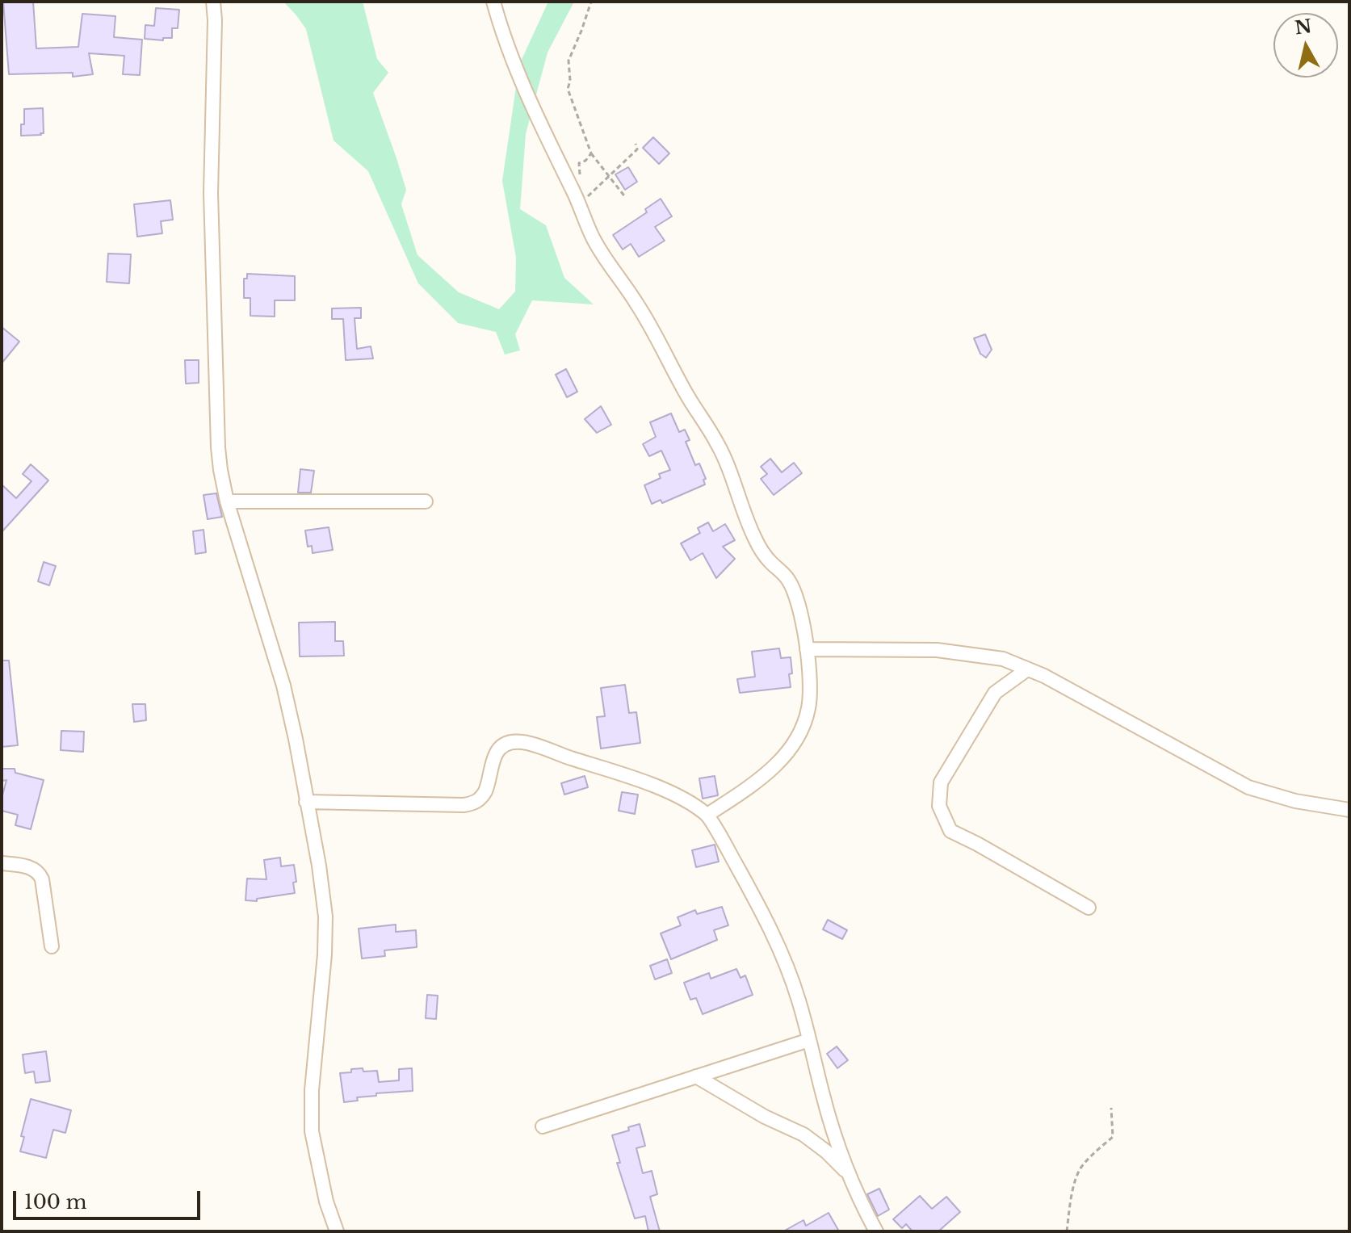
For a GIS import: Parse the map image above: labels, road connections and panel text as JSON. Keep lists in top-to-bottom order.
{
  "scale_bar": "100 m",
  "north": "top"
}
